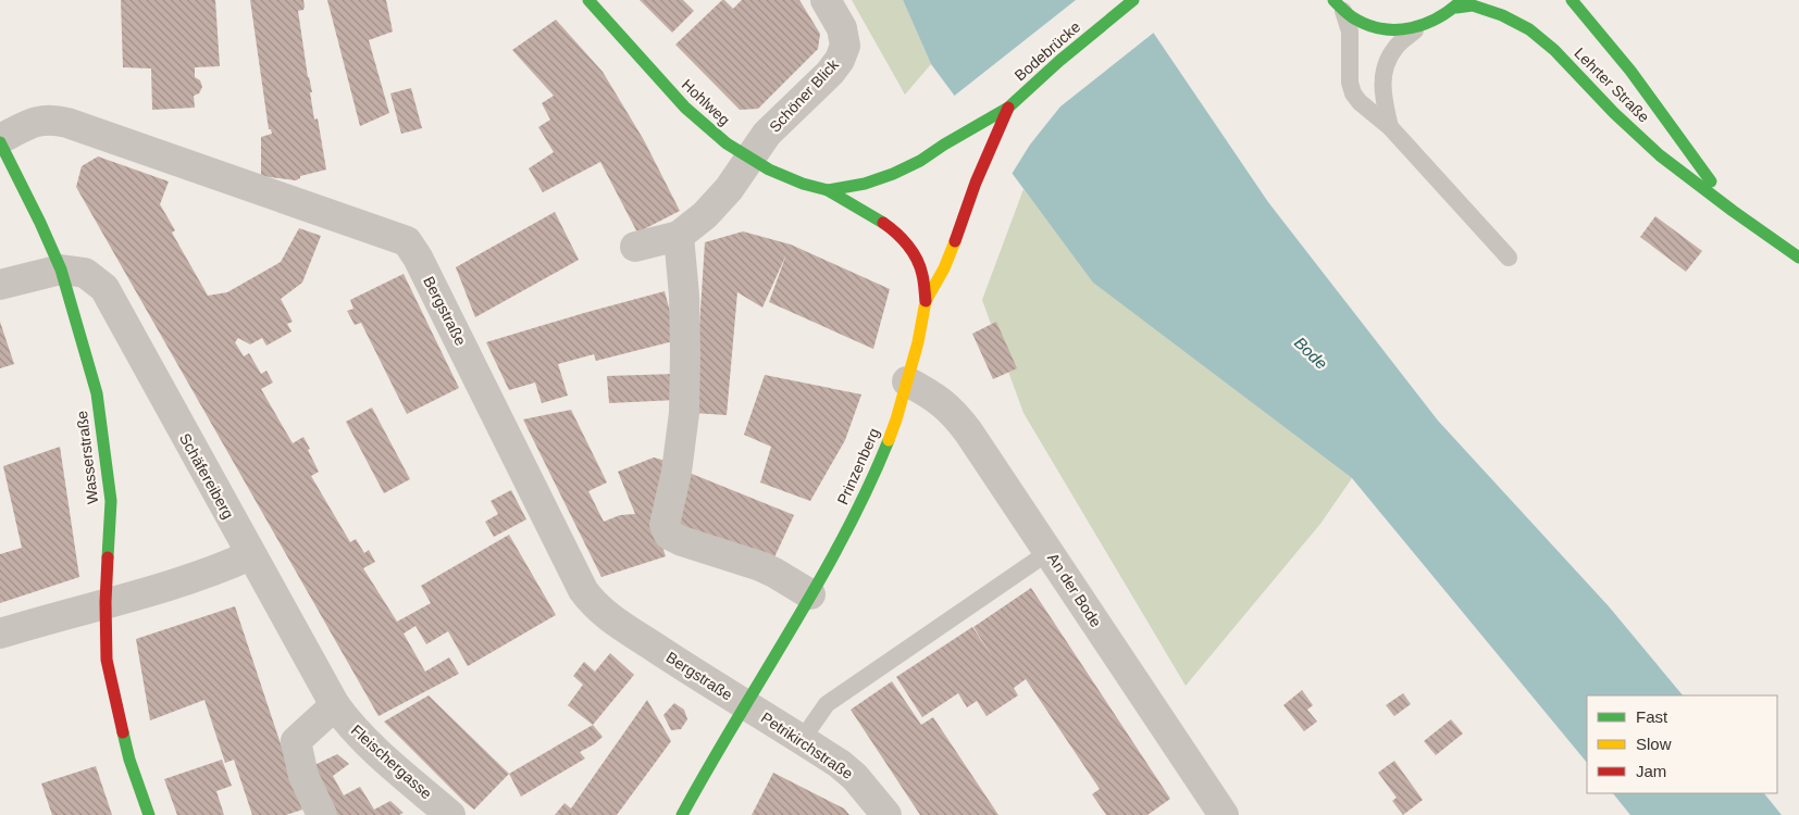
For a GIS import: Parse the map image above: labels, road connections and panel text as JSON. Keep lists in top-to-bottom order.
{
  "streets": {
    "main road": [
      "Bodebrücke",
      "Lehrter Straße",
      "Hohlweg",
      "Wasserstraße",
      "Prinzenberg"
    ],
    "street": [
      "Schöner Blick",
      "Bergstraße",
      "Schäfereiberg",
      "An der Bode",
      "Petrikirchstraße",
      "Fleischergasse"
    ]
  },
  "crossings": [
    ["Bodebrücke", "Hohlweg"],
    ["Bodebrücke", "Prinzenberg"],
    ["Schöner Blick", "Hohlweg"],
    ["Hohlweg", "Prinzenberg"],
    ["Bergstraße", "Wasserstraße"],
    ["Bergstraße", "Prinzenberg"],
    ["Bergstraße", "Petrikirchstraße"],
    ["Wasserstraße", "Schäfereiberg"],
    ["Prinzenberg", "An der Bode"],
    ["Prinzenberg", "Petrikirchstraße"],
    ["Schäfereiberg", "Fleischergasse"]
  ],
  "water": ["Bode"],
  "legend": ["Fast", "Slow", "Jam"]
}
